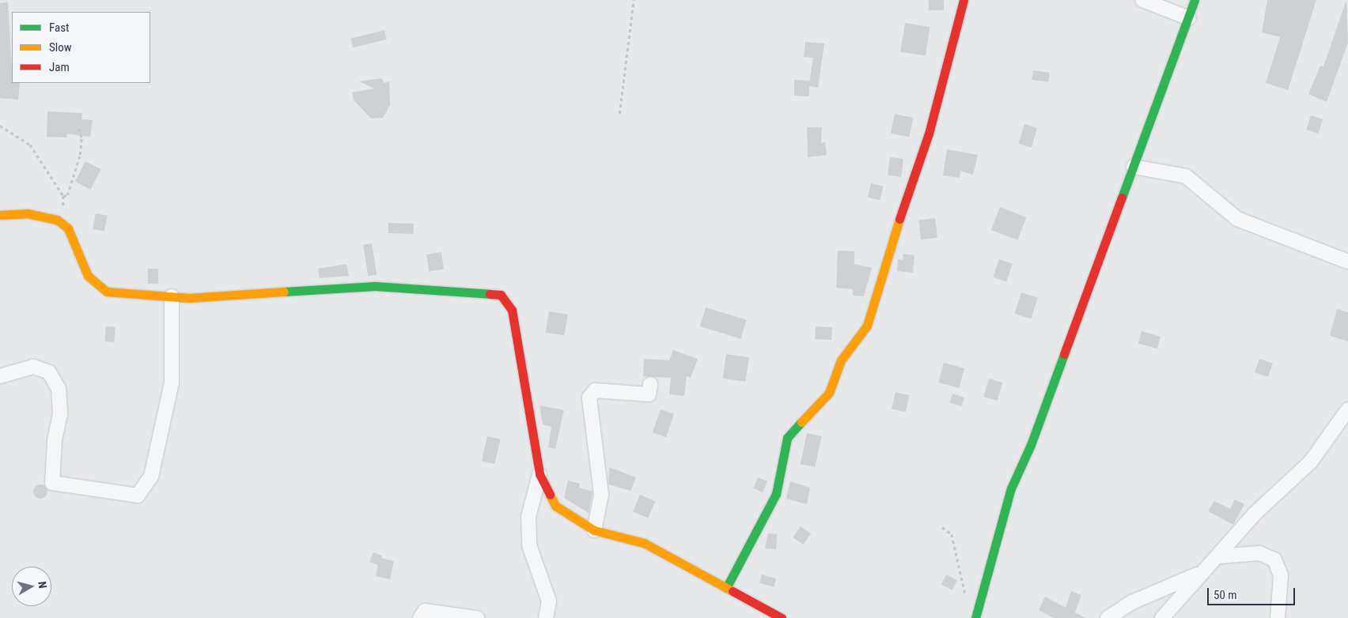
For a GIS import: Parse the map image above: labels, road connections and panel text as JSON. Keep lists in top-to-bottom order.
{
  "legend": ["Fast", "Slow", "Jam"],
  "scale_bar": "50 m",
  "north": "right"
}
